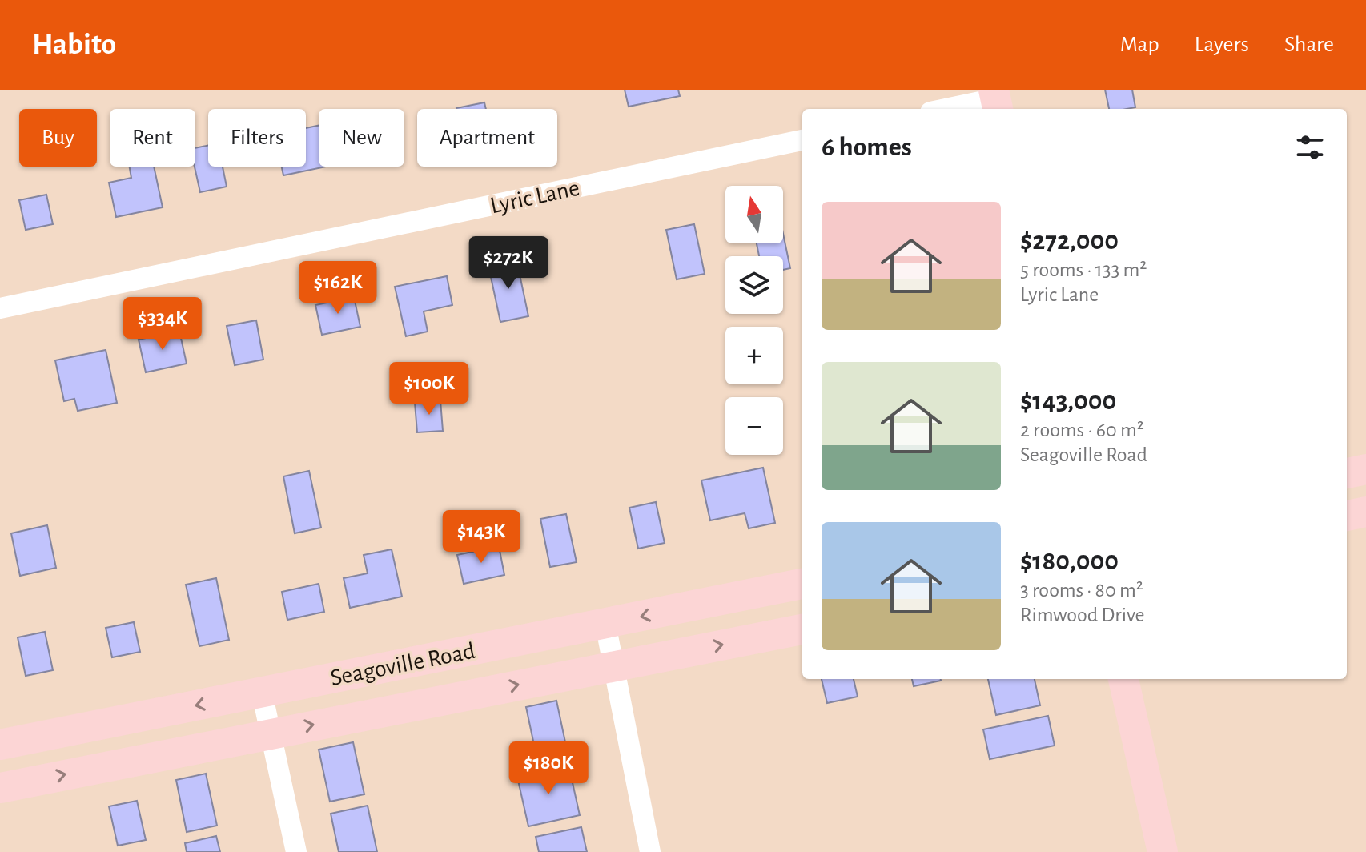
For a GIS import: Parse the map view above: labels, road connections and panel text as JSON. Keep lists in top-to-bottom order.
{
  "streets": {
    "main road": ["Seagoville Road"],
    "street": ["Lyric Lane"]
  },
  "north": "top",
  "page": {
    "header": "Habito",
    "nav": ["Map", "Layers", "Share"],
    "chip": [
      "Buy",
      "Rent",
      "Filters",
      "New",
      "Apartment"
    ],
    "heading": "6 homes",
    "map_buttons": ["+", "−"],
    "list": [
      {
        "name": "$272,000",
        "note": "5 rooms · 133 m² · Lyric Lane"
      },
      {
        "name": "$143,000",
        "note": "2 rooms · 60 m² · Seagoville Road"
      },
      {
        "name": "$180,000",
        "note": "3 rooms · 80 m² · Rimwood Drive"
      }
    ],
    "price": [
      "$272K",
      "$162K",
      "$334K",
      "$100K",
      "$143K",
      "$180K"
    ]
  }
}
